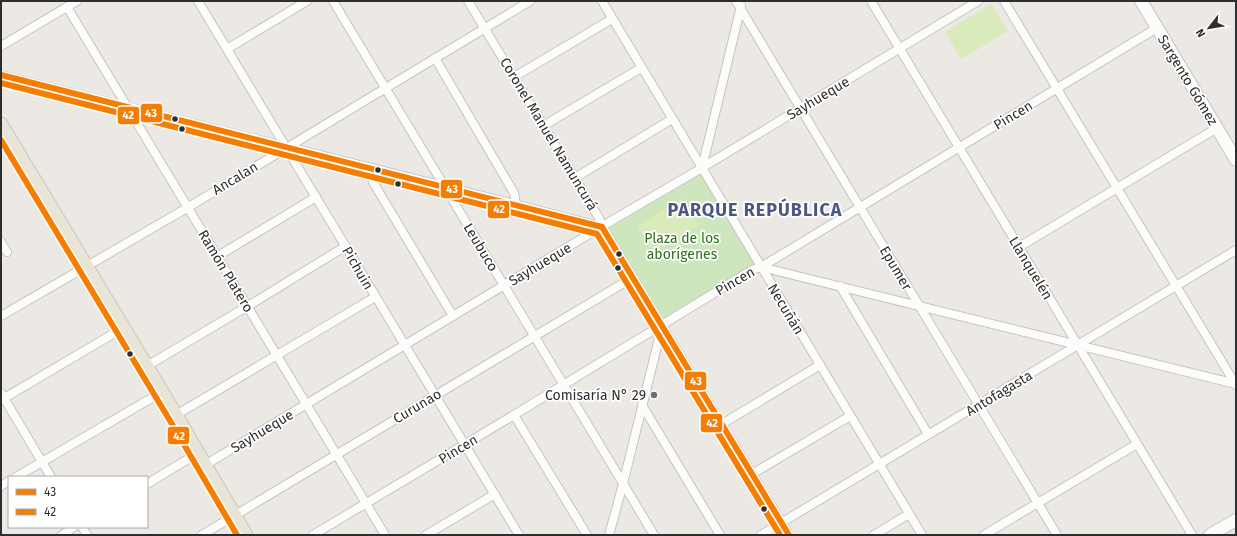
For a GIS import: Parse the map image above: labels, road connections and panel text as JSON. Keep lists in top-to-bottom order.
{
  "streets": {
    "main road": ["Sargento Gómez"],
    "street": [
      "Sayhueque",
      "Pincen",
      "Coronel Manuel Namuncurá",
      "Ancalan",
      "Leubuco",
      "Pichuin",
      "Epumer",
      "Llanquelén",
      "Ramón Platero",
      "Necuñán",
      "Antofagasta",
      "Curunao"
    ]
  },
  "crossings": [
    ["Sargento Gómez", "Pincen"],
    ["Sayhueque", "Coronel Manuel Namuncurá"],
    ["Sayhueque", "Leubuco"],
    ["Sayhueque", "Pichuin"],
    ["Sayhueque", "Epumer"],
    ["Sayhueque", "Llanquelén"],
    ["Sayhueque", "Ramón Platero"],
    ["Sayhueque", "Necuñán"],
    ["Pincen", "Coronel Manuel Namuncurá"],
    ["Pincen", "Leubuco"],
    ["Pincen", "Pichuin"],
    ["Pincen", "Epumer"],
    ["Pincen", "Llanquelén"],
    ["Pincen", "Ramón Platero"],
    ["Pincen", "Necuñán"],
    ["Coronel Manuel Namuncurá", "Ancalan"],
    ["Coronel Manuel Namuncurá", "Antofagasta"],
    ["Coronel Manuel Namuncurá", "Curunao"],
    ["Ancalan", "Leubuco"],
    ["Ancalan", "Pichuin"],
    ["Ancalan", "Ramón Platero"],
    ["Leubuco", "Curunao"],
    ["Pichuin", "Curunao"],
    ["Epumer", "Antofagasta"],
    ["Llanquelén", "Antofagasta"],
    ["Ramón Platero", "Curunao"],
    ["Necuñán", "Antofagasta"]
  ],
  "districts": ["PARQUE REPÚBLICA"],
  "parks": ["Plaza de los aborígenes"],
  "places": ["Comisaría N° 29"],
  "lines": ["transit line 43", "transit line 42"],
  "legend": ["43", "42"],
  "north": "bottom left"
}
